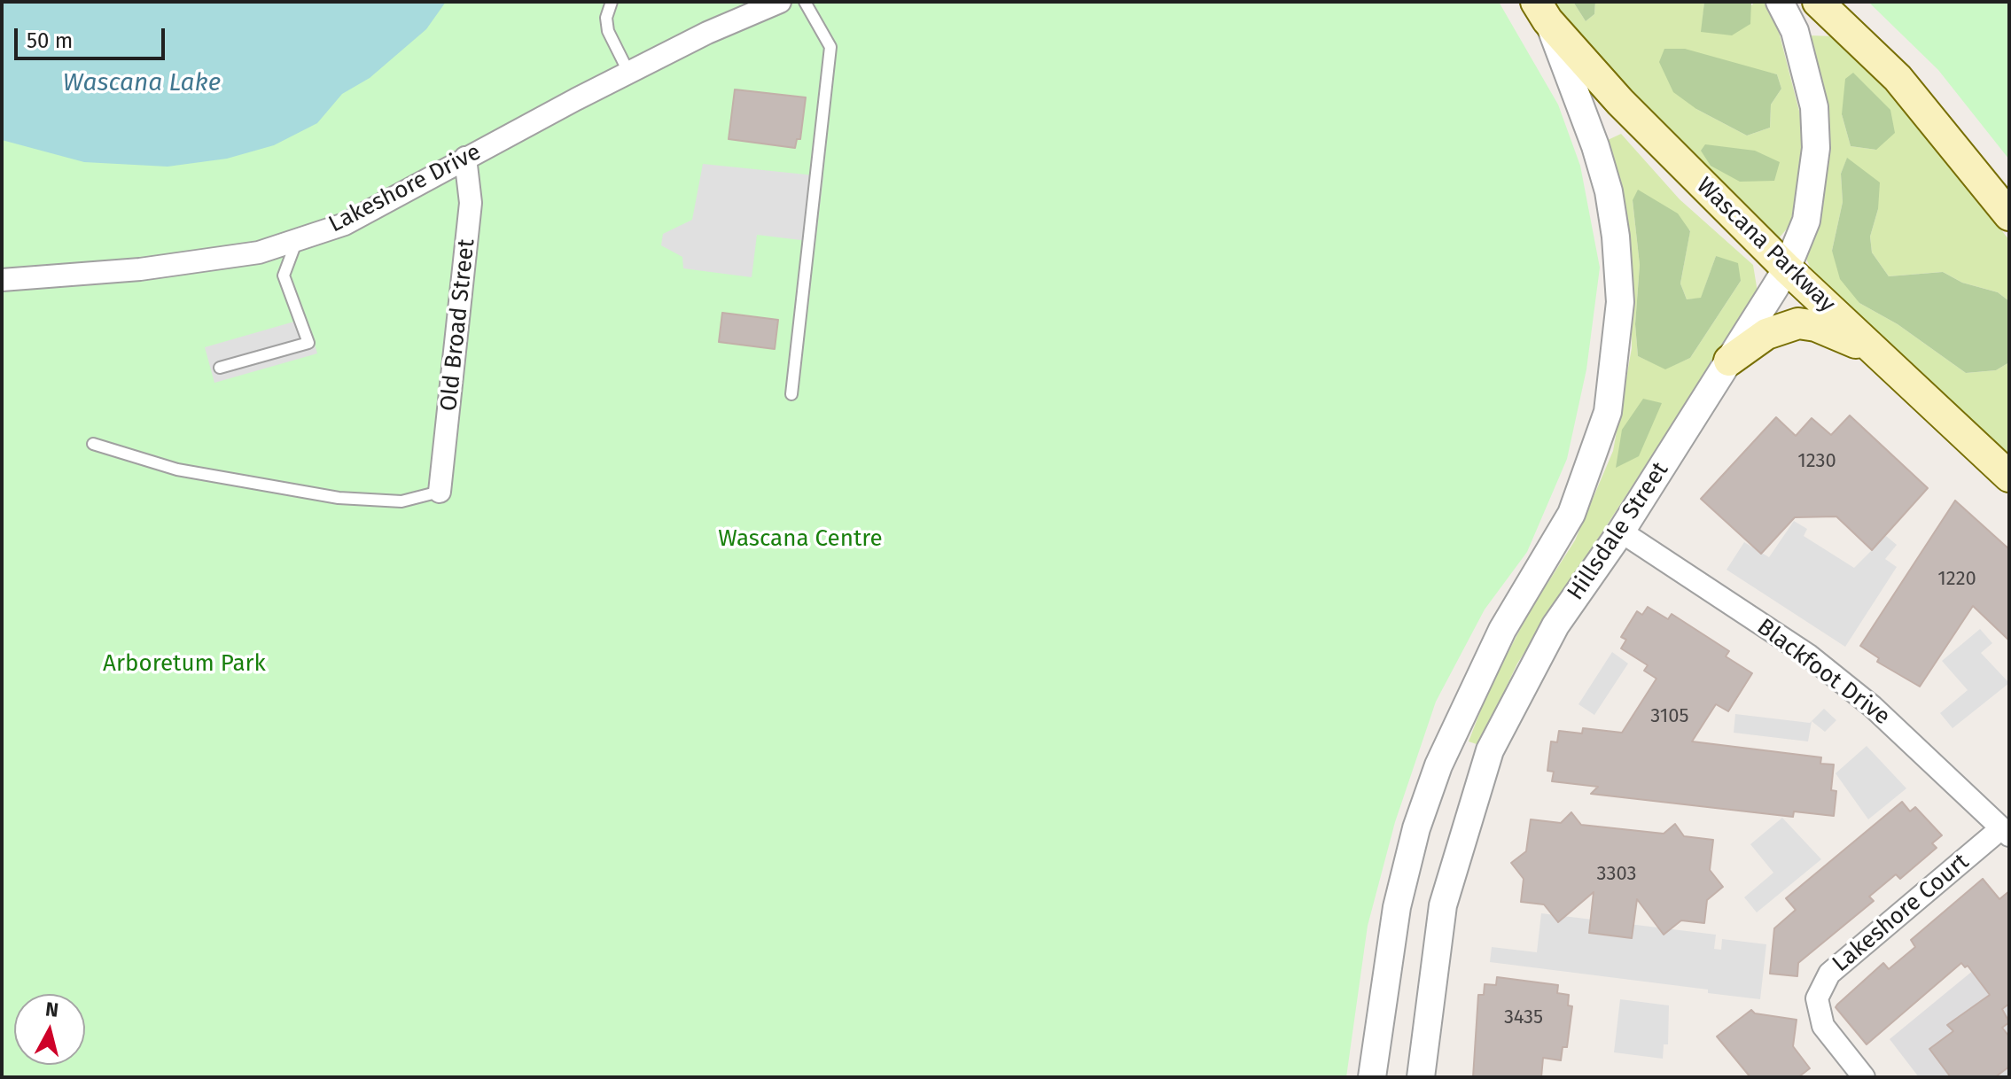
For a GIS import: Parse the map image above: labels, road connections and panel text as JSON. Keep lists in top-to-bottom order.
{
  "streets": {
    "main road": ["Wascana Parkway"],
    "street": [
      "Lakeshore Drive",
      "Old Broad Street",
      "Hillsdale Street",
      "Blackfoot Drive",
      "Lakeshore Court"
    ]
  },
  "crossings": [
    ["Lakeshore Drive", "Old Broad Street"],
    ["Wascana Parkway", "Hillsdale Street"],
    ["Hillsdale Street", "Blackfoot Drive"],
    ["Blackfoot Drive", "Lakeshore Court"]
  ],
  "water": ["Wascana Lake"],
  "parks": ["Wascana Centre", "Arboretum Park"],
  "house_numbers": [
    "1230",
    "1220",
    "3105",
    "3303",
    "3435"
  ],
  "scale_bar": "50 m",
  "north": "top"
}
